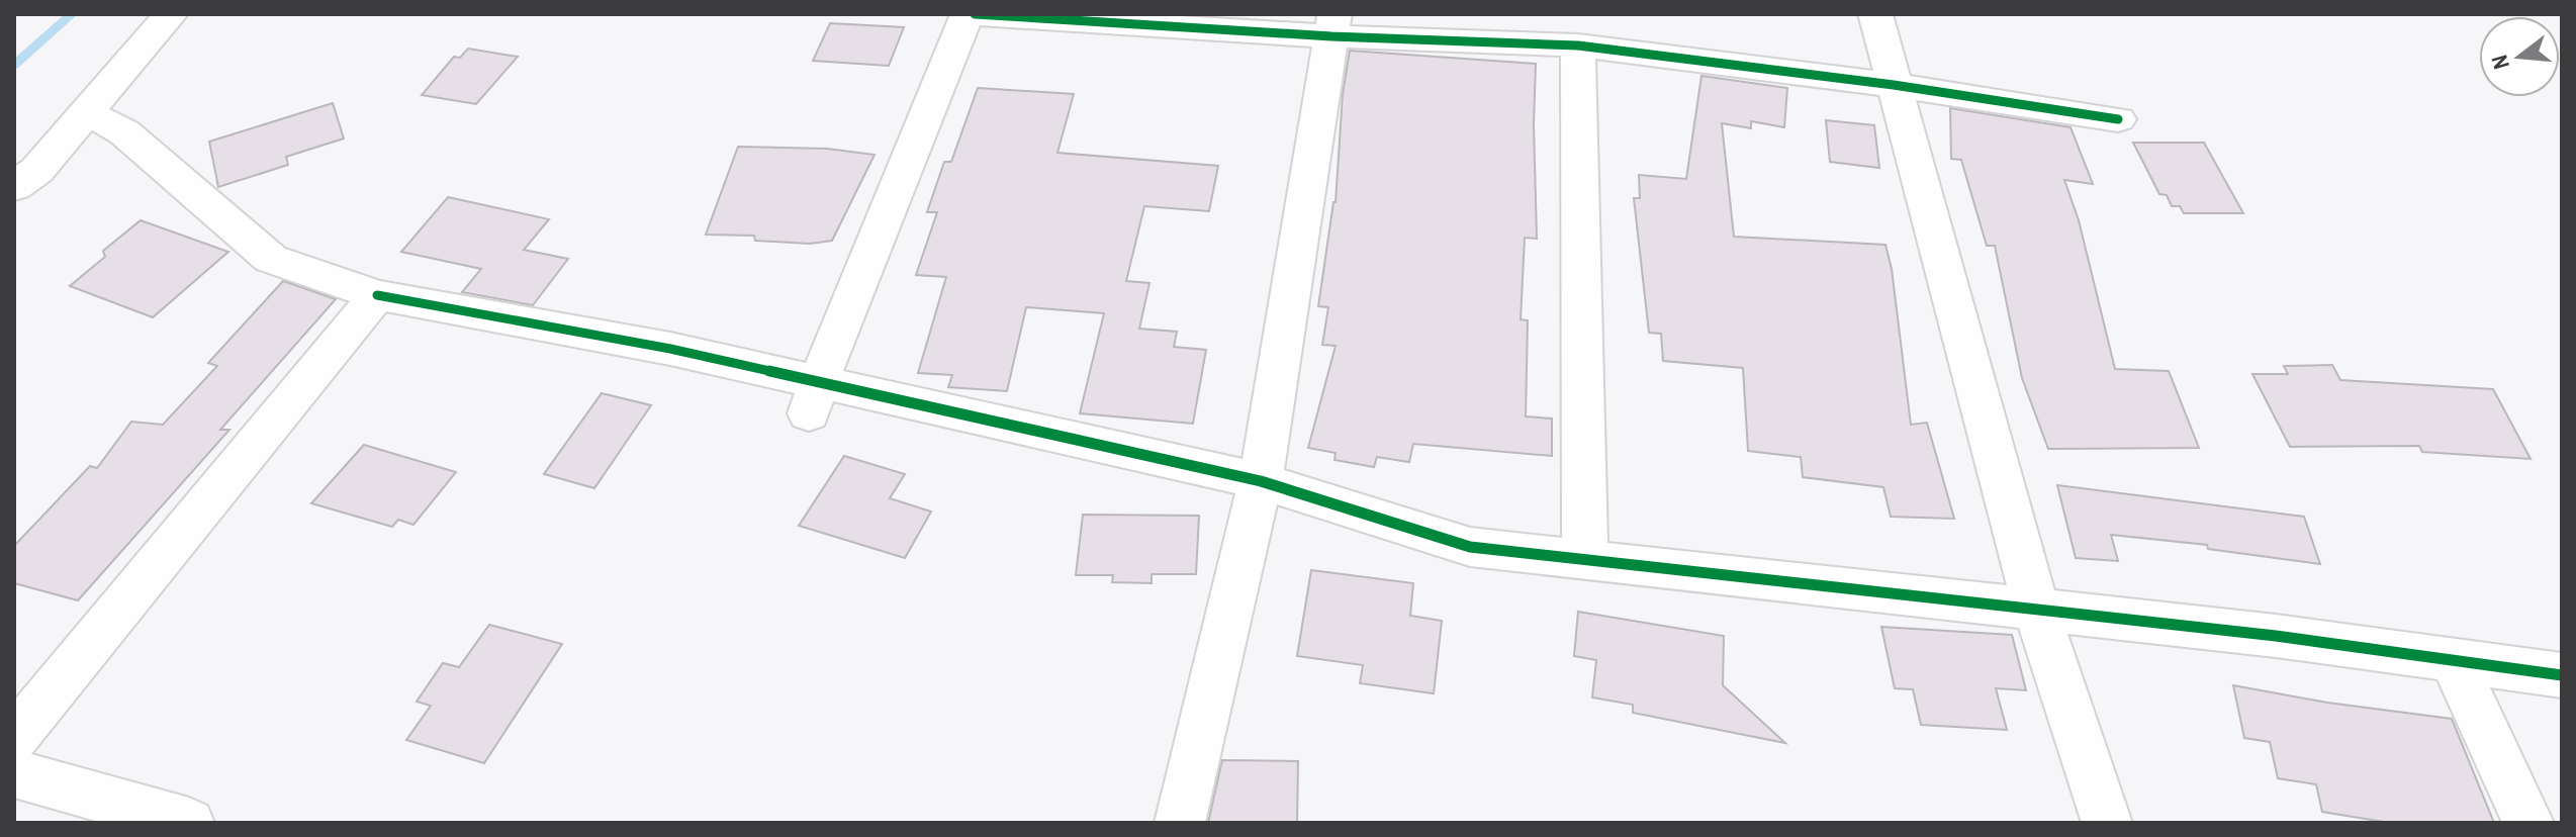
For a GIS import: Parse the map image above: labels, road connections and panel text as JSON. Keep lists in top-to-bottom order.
{
  "north": "left"
}
